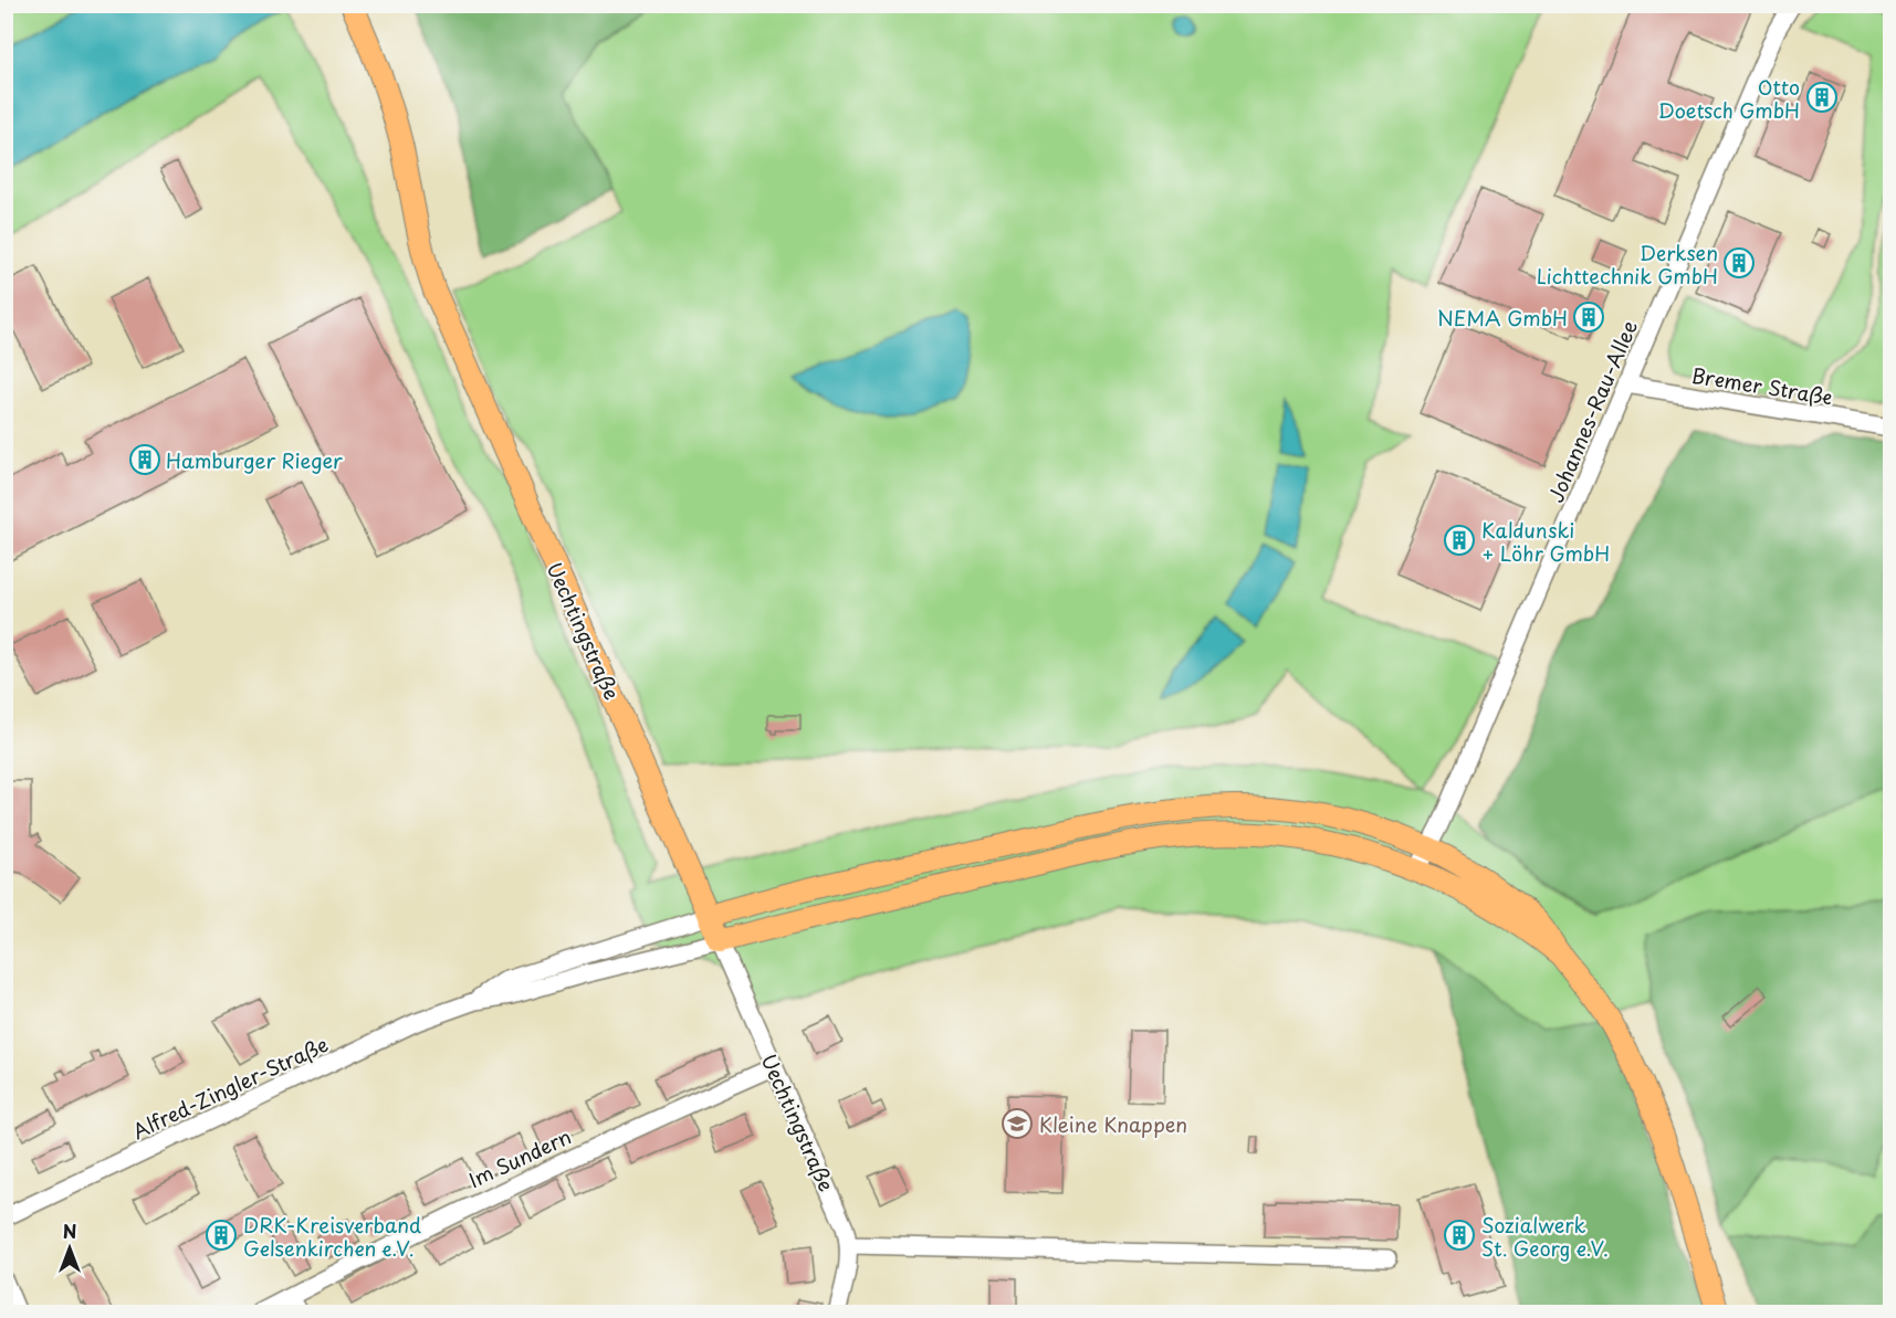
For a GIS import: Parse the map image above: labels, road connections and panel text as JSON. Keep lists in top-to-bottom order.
{
  "streets": {
    "main road": ["Uechtingstraße"],
    "street": [
      "Bremer Straße",
      "Johannes-Rau-Allee",
      "Alfred-Zingler-Straße",
      "Im Sundern"
    ]
  },
  "crossings": [
    ["Bremer Straße", "Johannes-Rau-Allee"],
    ["Uechtingstraße", "Alfred-Zingler-Straße"],
    ["Uechtingstraße", "Im Sundern"]
  ],
  "places": {
    "building": [
      "Otto Doetsch GmbH",
      "Derksen Lichttechnik GmbH",
      "NEMA GmbH",
      "Hamburger Rieger",
      "Kaldunski + Löhr GmbH",
      "DRK-Kreisverband Gelsenkirchen e.V.",
      "Sozialwerk St. Georg e.V."
    ],
    "school or university": ["Kleine Knappen"]
  },
  "north": "top"
}
